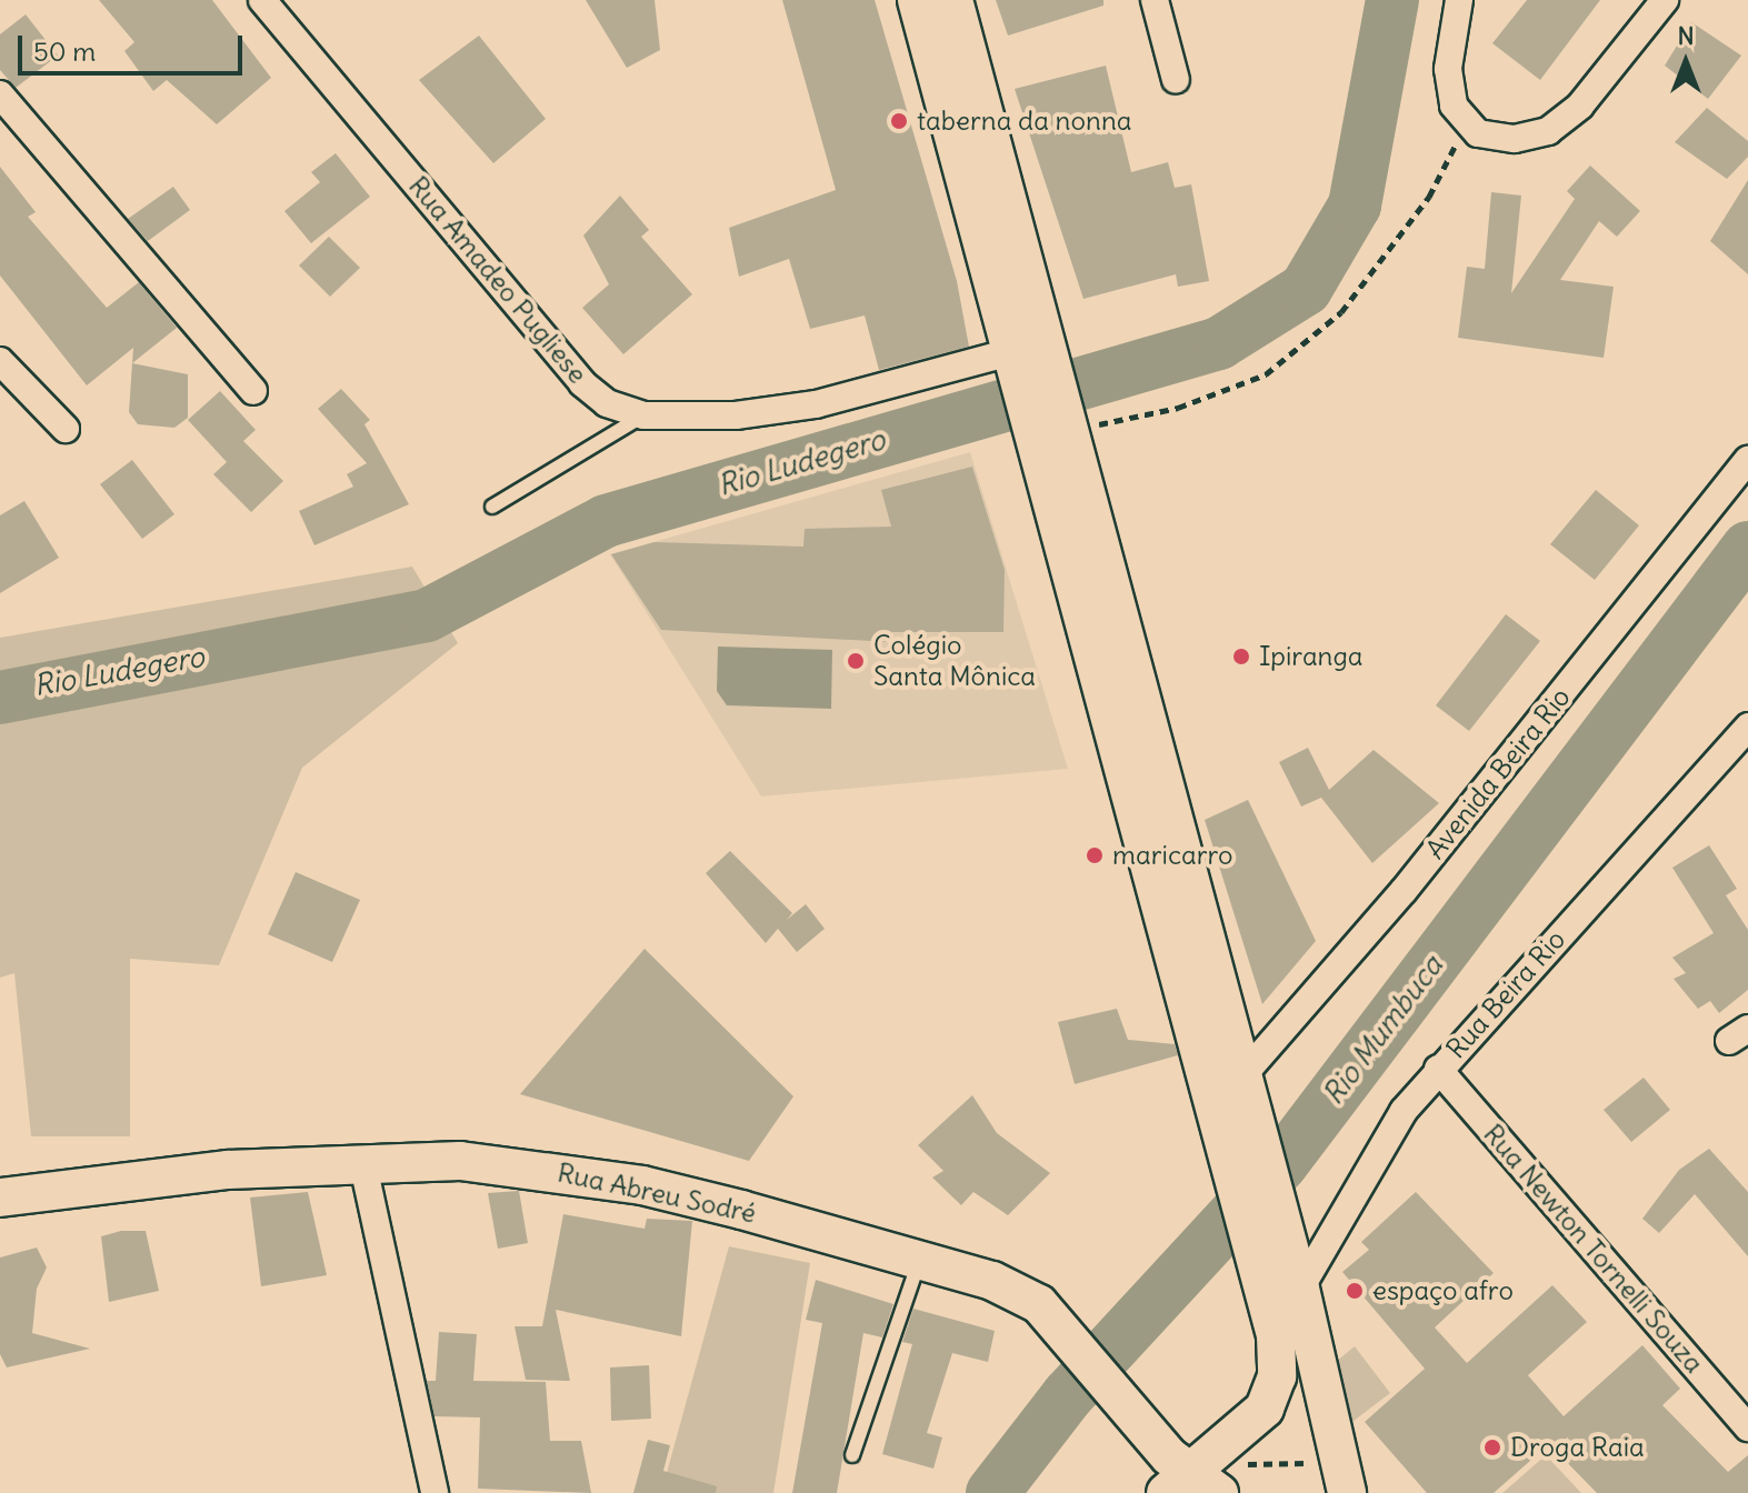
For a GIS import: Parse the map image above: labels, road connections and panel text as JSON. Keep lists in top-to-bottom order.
{
  "streets": {
    "main road": ["Rua Abreu Sodré"],
    "street": [
      "Rua Amadeo Pugliese",
      "Avenida Beira Rio",
      "Rua Beira Rio",
      "Rua Newton Tornelli Souza"
    ]
  },
  "crossings": [
    ["Rua Beira Rio", "Rua Newton Tornelli Souza"]
  ],
  "water": ["Rio Ludegero", "Rio Mumbuca"],
  "places": [
    "taberna da nonna",
    "Ipiranga",
    "Colégio Santa Mônica",
    "maricarro",
    "espaço afro",
    "Droga Raia"
  ],
  "scale_bar": "50 m",
  "north": "top"
}
